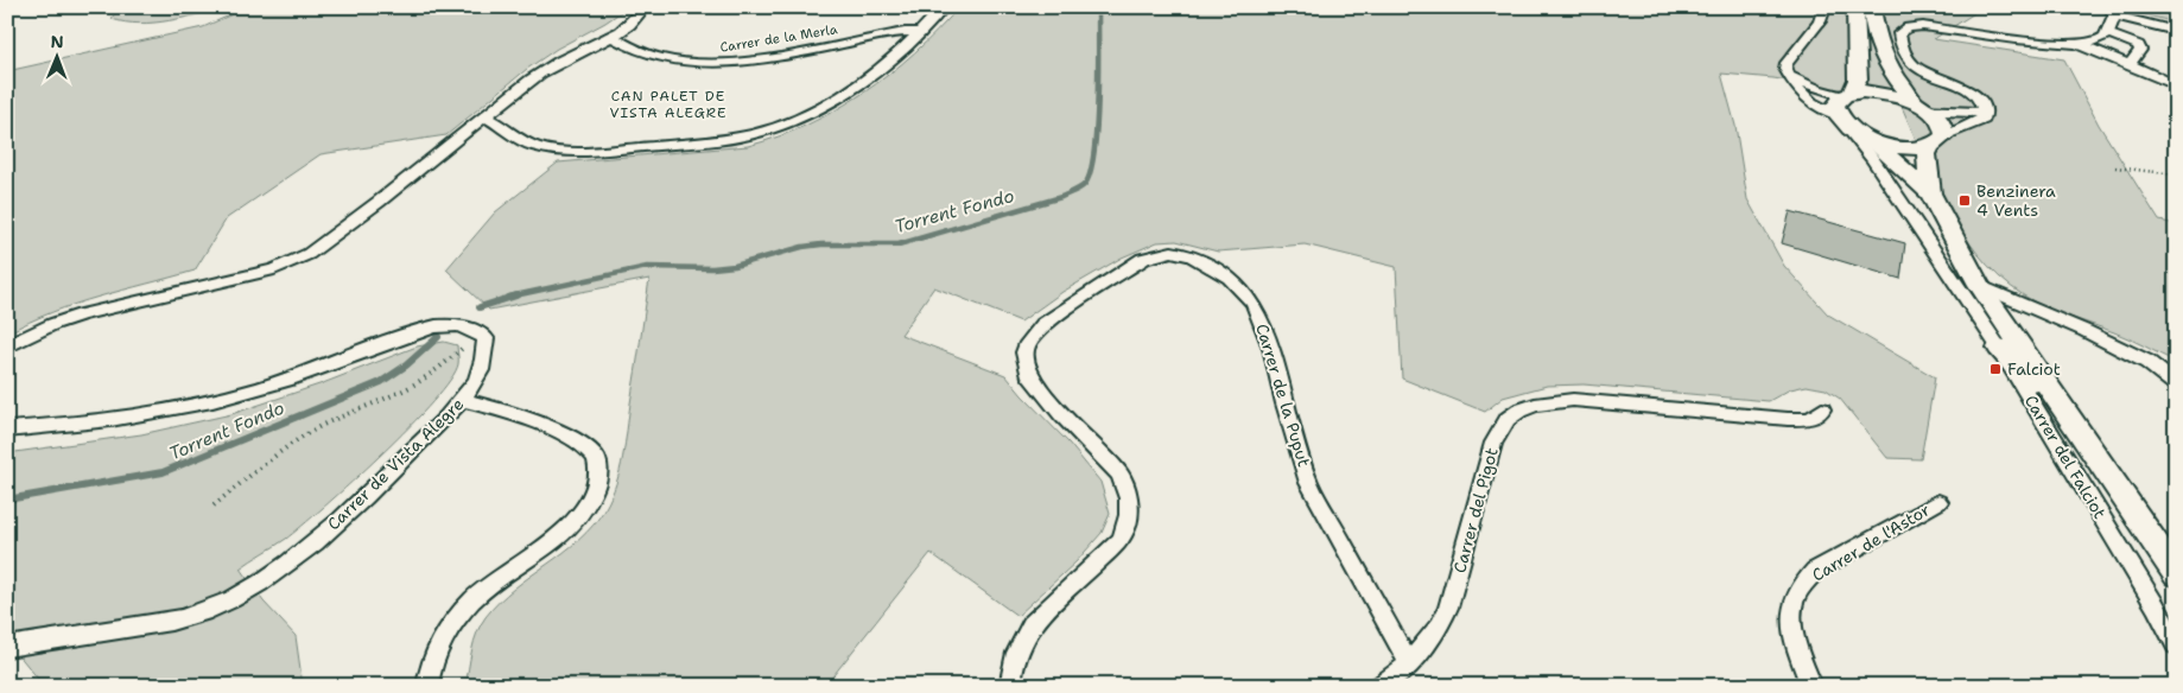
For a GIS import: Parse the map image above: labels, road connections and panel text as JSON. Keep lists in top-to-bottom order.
{
  "streets": {
    "street": [
      "Carrer de la Merla",
      "Carrer de la Puput",
      "Carrer del Falciot",
      "Carrer de Vista Alegre",
      "Carrer del Pigot",
      "Carrer de l'Astor"
    ]
  },
  "crossings": [
    ["Carrer de la Puput", "Carrer del Pigot"]
  ],
  "districts": ["CAN PALET DE VISTA ALEGRE"],
  "water": ["Torrent Fondo"],
  "places": {
    "transit": ["Benzinera 4 Vents", "Falciot"]
  },
  "north": "top"
}
